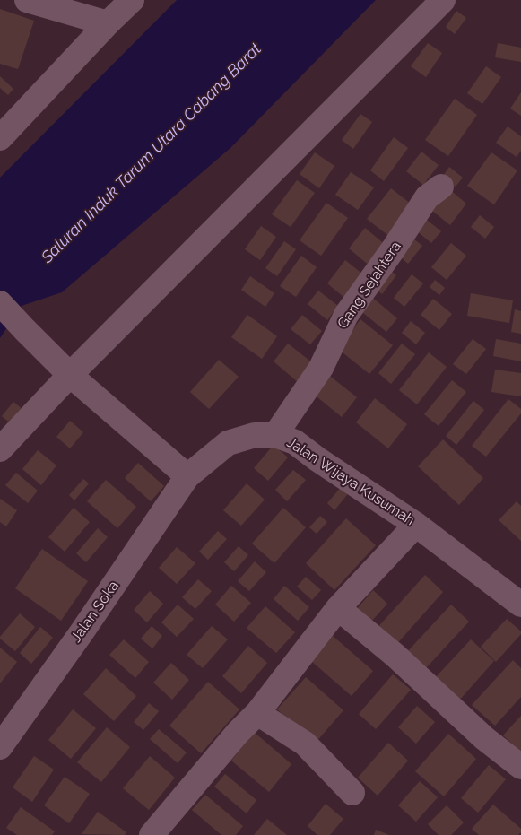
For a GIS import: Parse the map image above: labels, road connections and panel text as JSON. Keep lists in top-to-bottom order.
{
  "streets": {
    "street": ["Gang Sejahtera", "Jalan Wijaya Kusumah", "Jalan Soka"]
  },
  "crossings": [
    ["Gang Sejahtera", "Jalan Wijaya Kusumah"],
    ["Jalan Wijaya Kusumah", "Jalan Soka"]
  ],
  "water": ["Saluran Induk Tarum Utara Cabang Barat"]
}
